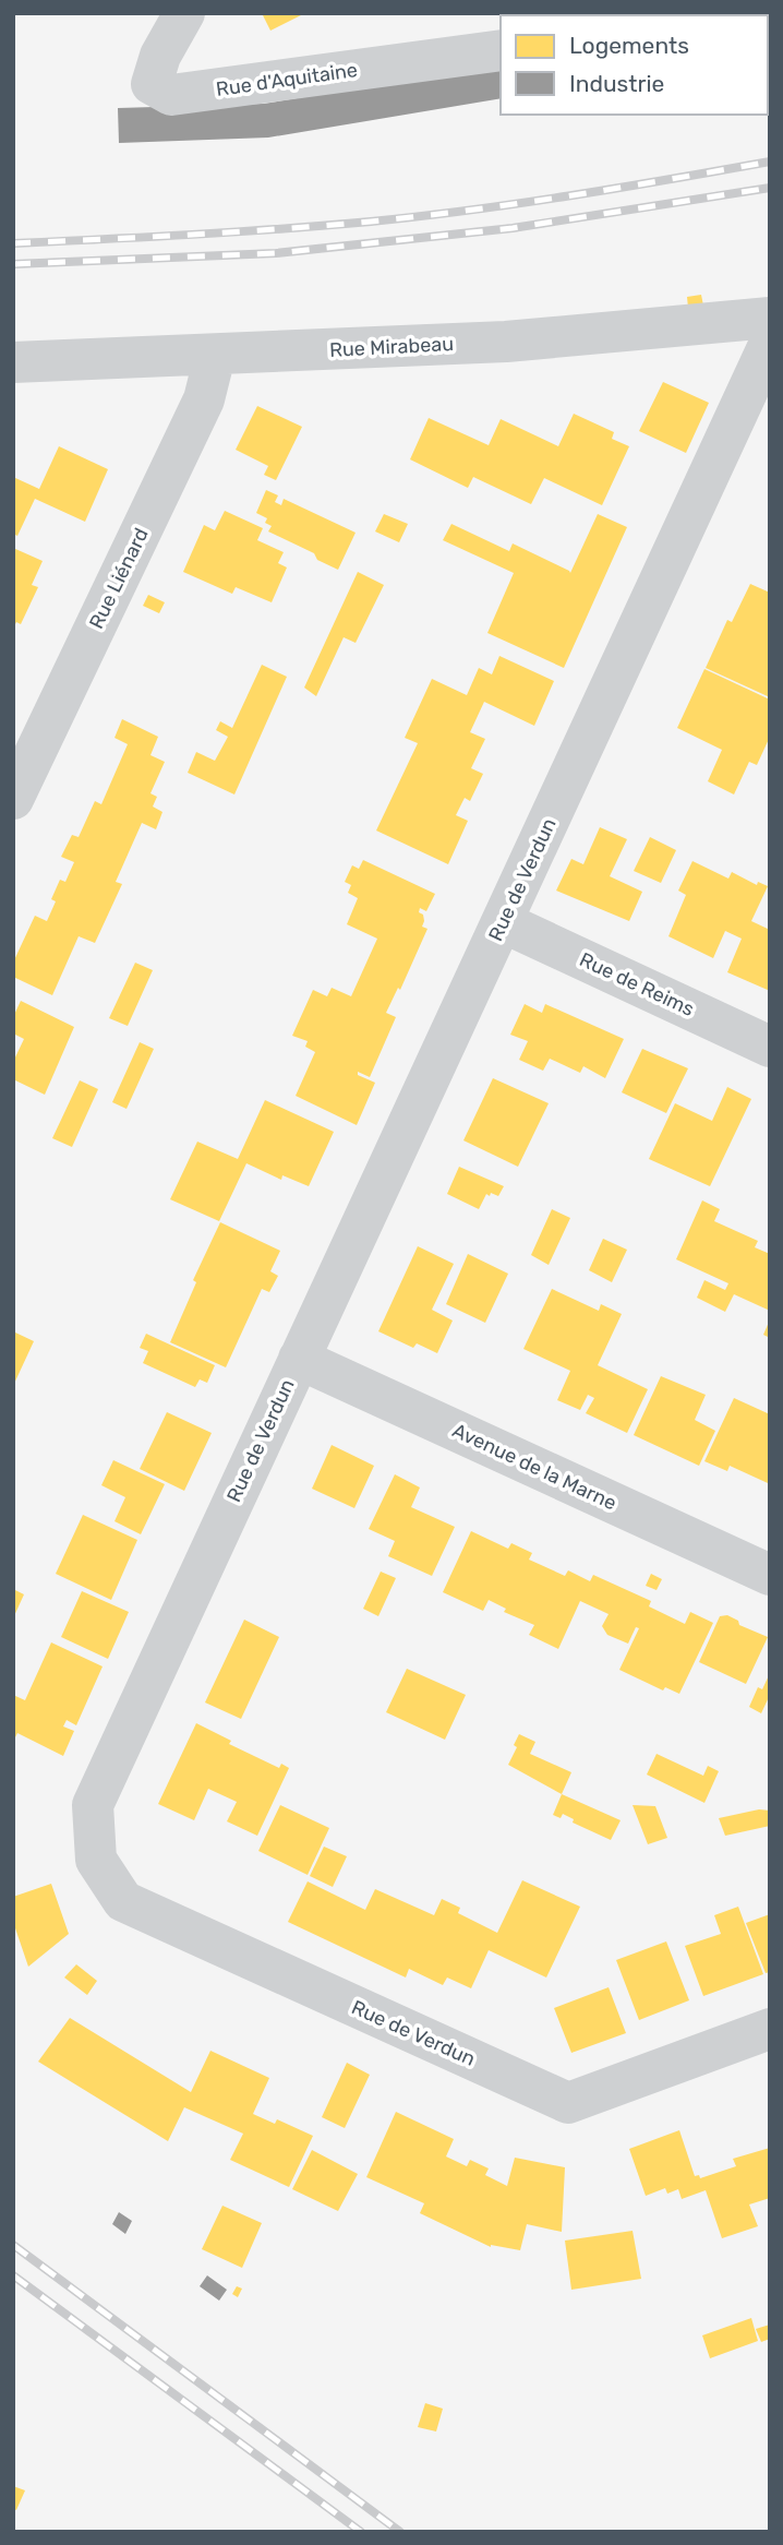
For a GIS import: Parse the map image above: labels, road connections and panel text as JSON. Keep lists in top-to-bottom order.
{
  "streets": {
    "street": [
      "Rue d'Aquitaine",
      "Rue Mirabeau",
      "Rue Liénard",
      "Rue de Verdun",
      "Rue de Reims",
      "Avenue de la Marne"
    ]
  },
  "crossings": [
    ["Rue Mirabeau", "Rue Liénard"],
    ["Rue de Verdun", "Rue de Reims"],
    ["Rue de Verdun", "Avenue de la Marne"]
  ],
  "legend": ["Logements", "Industrie"]
}
